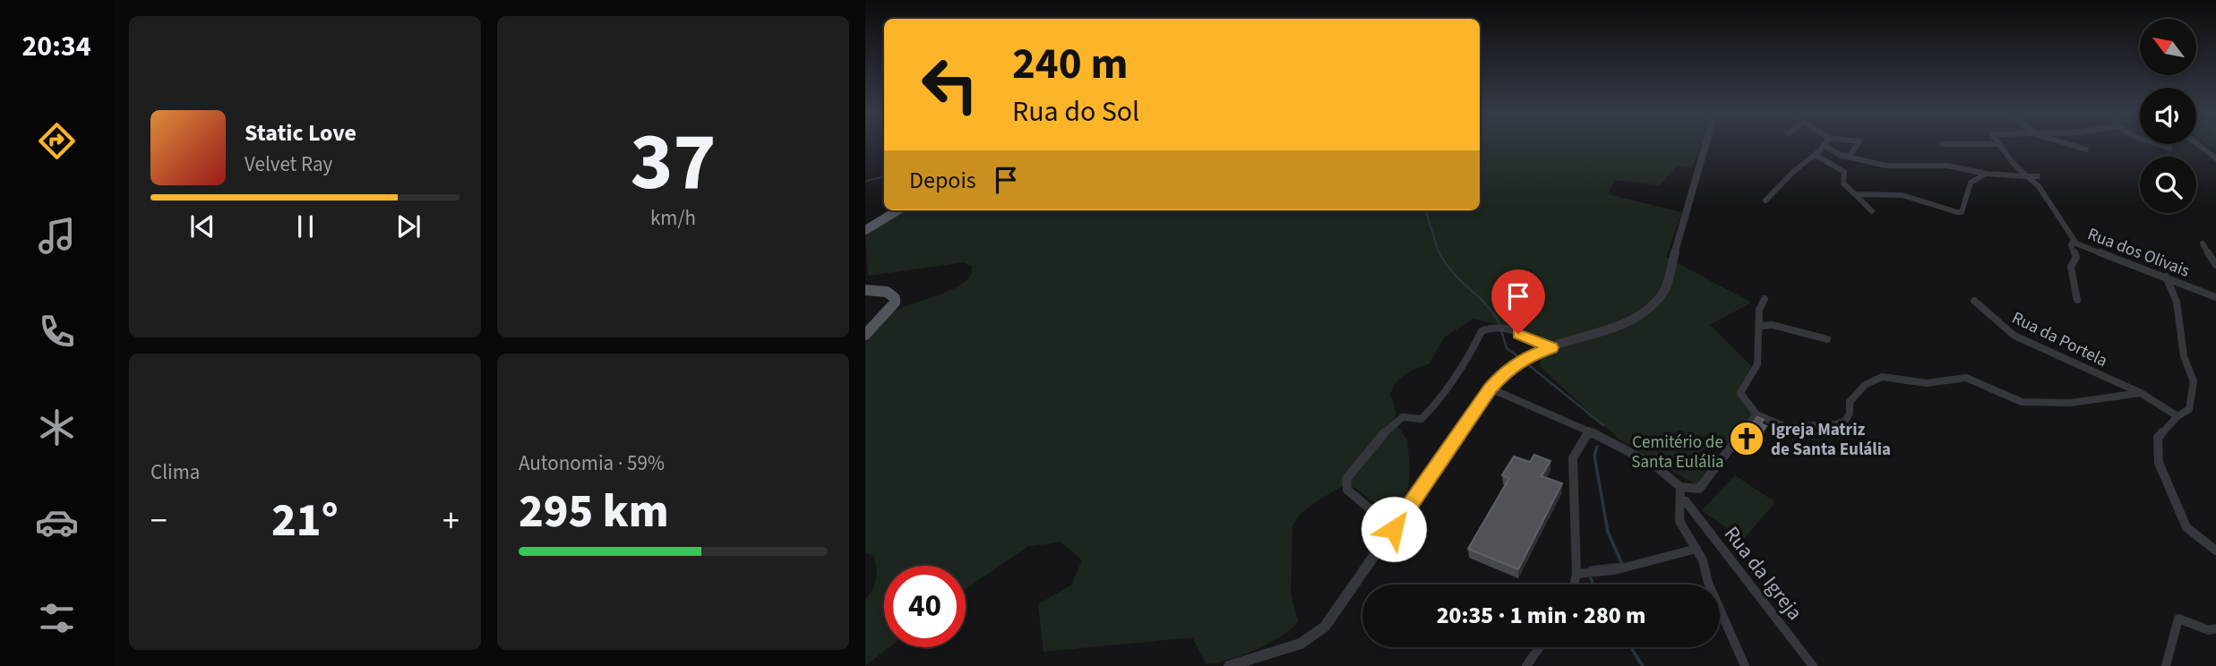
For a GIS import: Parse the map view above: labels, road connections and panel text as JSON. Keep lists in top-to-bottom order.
{
  "streets": {
    "street": ["Rua dos Olivais", "Rua da Portela", "Rua da Igreja"]
  },
  "parks": ["Cemitério de Santa Eulália"],
  "places": {
    "church": ["Igreja Matriz de Santa Eulália"]
  },
  "north": "top left",
  "page": {
    "tabs": "20:34",
    "tile": [
      ["37", "km/h"],
      "Clima",
      ["Autonomia · 59%", "295 km"]
    ],
    "turn": ["240 m", "Rua do Sol"],
    "song": ["Static Love", "Velvet Ray"],
    "then": "Depois",
    "heat": ["−", "21°", "+"],
    "limit": "40",
    "trip": "20:35 · 1 min · 280 m"
  }
}
